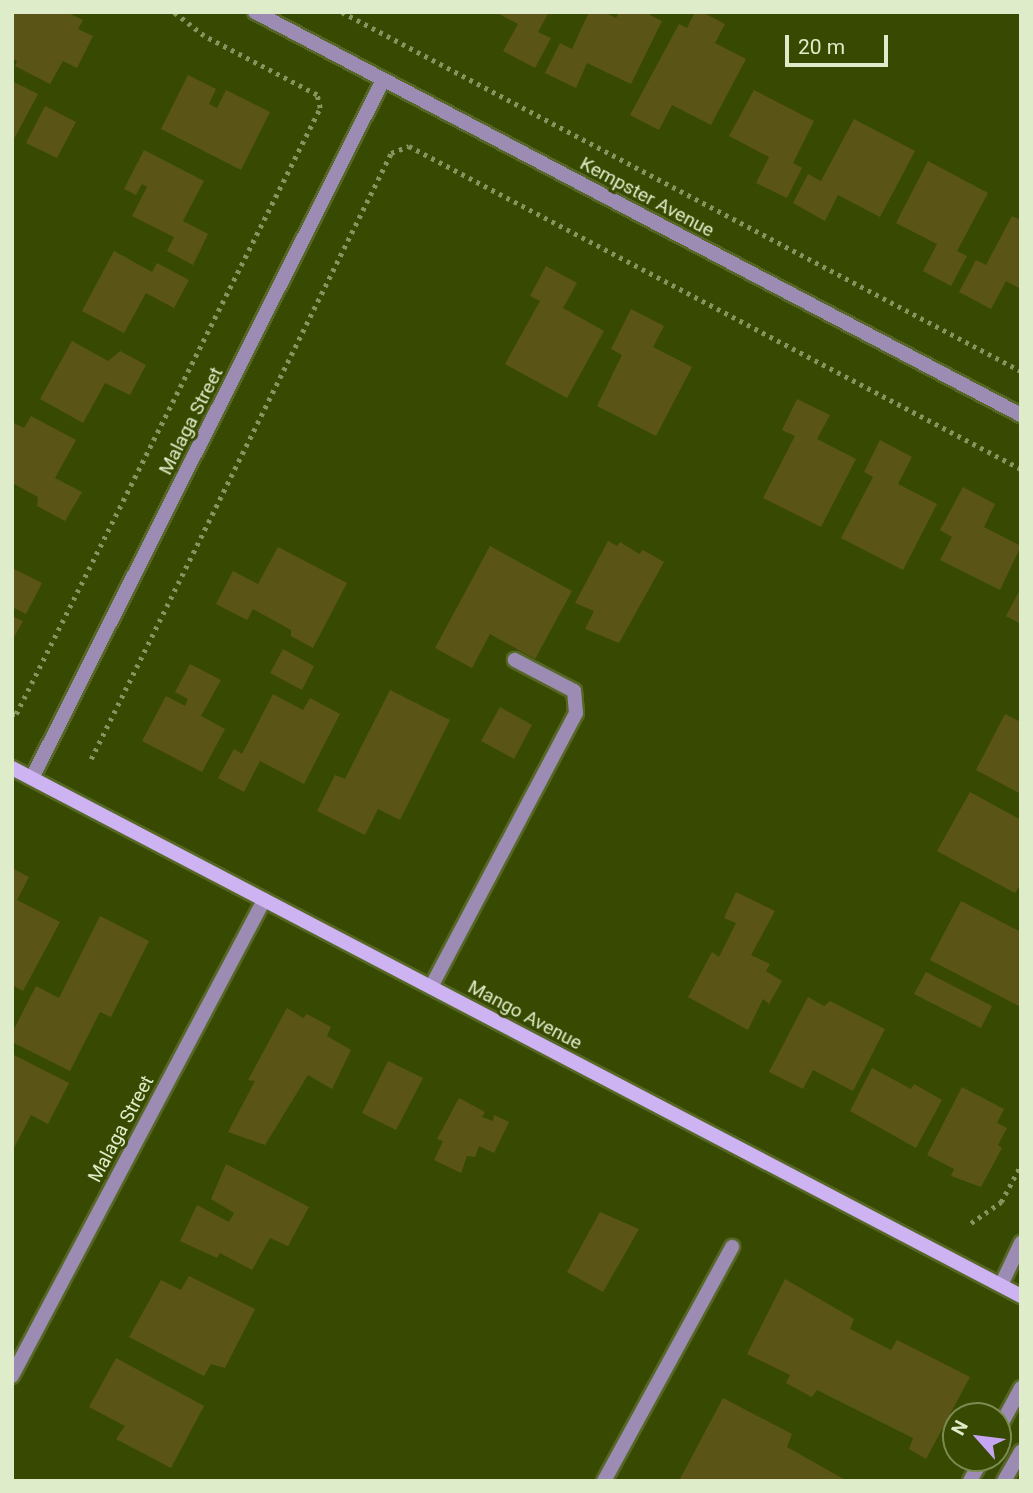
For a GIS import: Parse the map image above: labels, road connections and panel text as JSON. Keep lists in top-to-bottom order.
{
  "streets": {
    "street": ["Kempster Avenue", "Malaga Street", "Mango Avenue"]
  },
  "crossings": [
    ["Kempster Avenue", "Malaga Street"],
    ["Malaga Street", "Mango Avenue"]
  ],
  "scale_bar": "20 m",
  "north": "top left"
}
